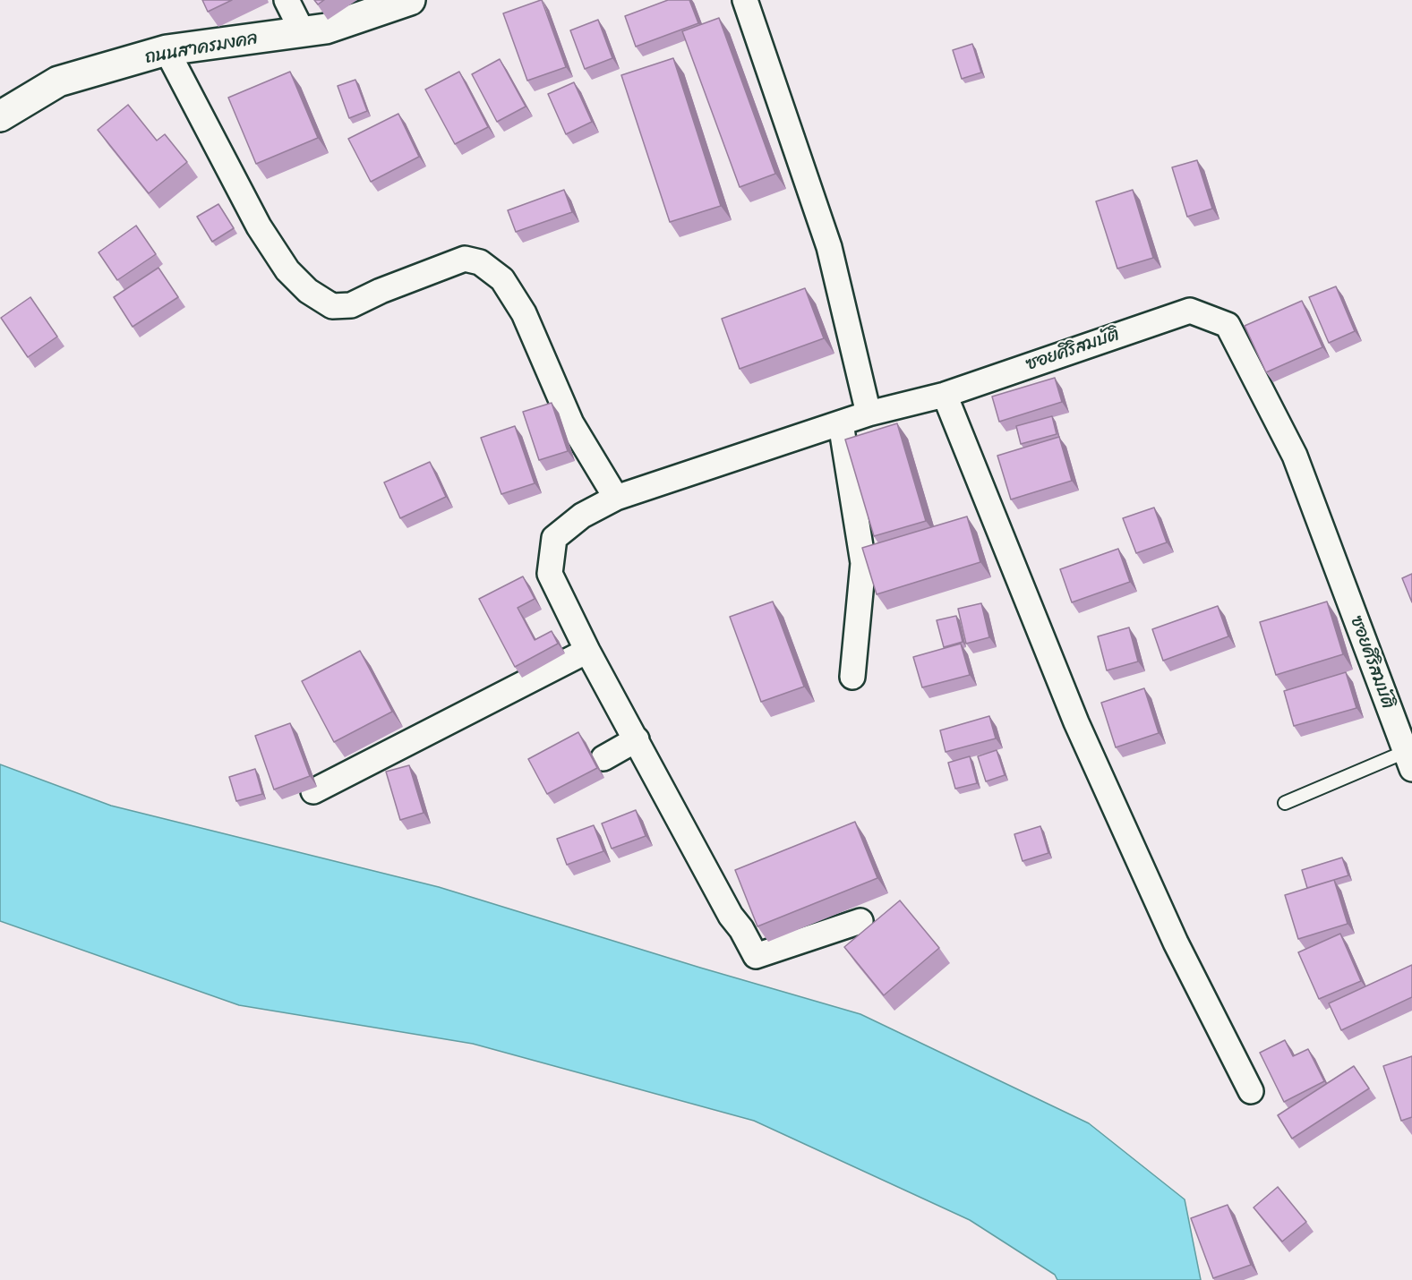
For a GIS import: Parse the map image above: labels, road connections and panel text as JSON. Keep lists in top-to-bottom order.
{
  "streets": {
    "street": ["ถนนสาครมงคล", "ซอยศิริสมบัติ"]
  }
}
